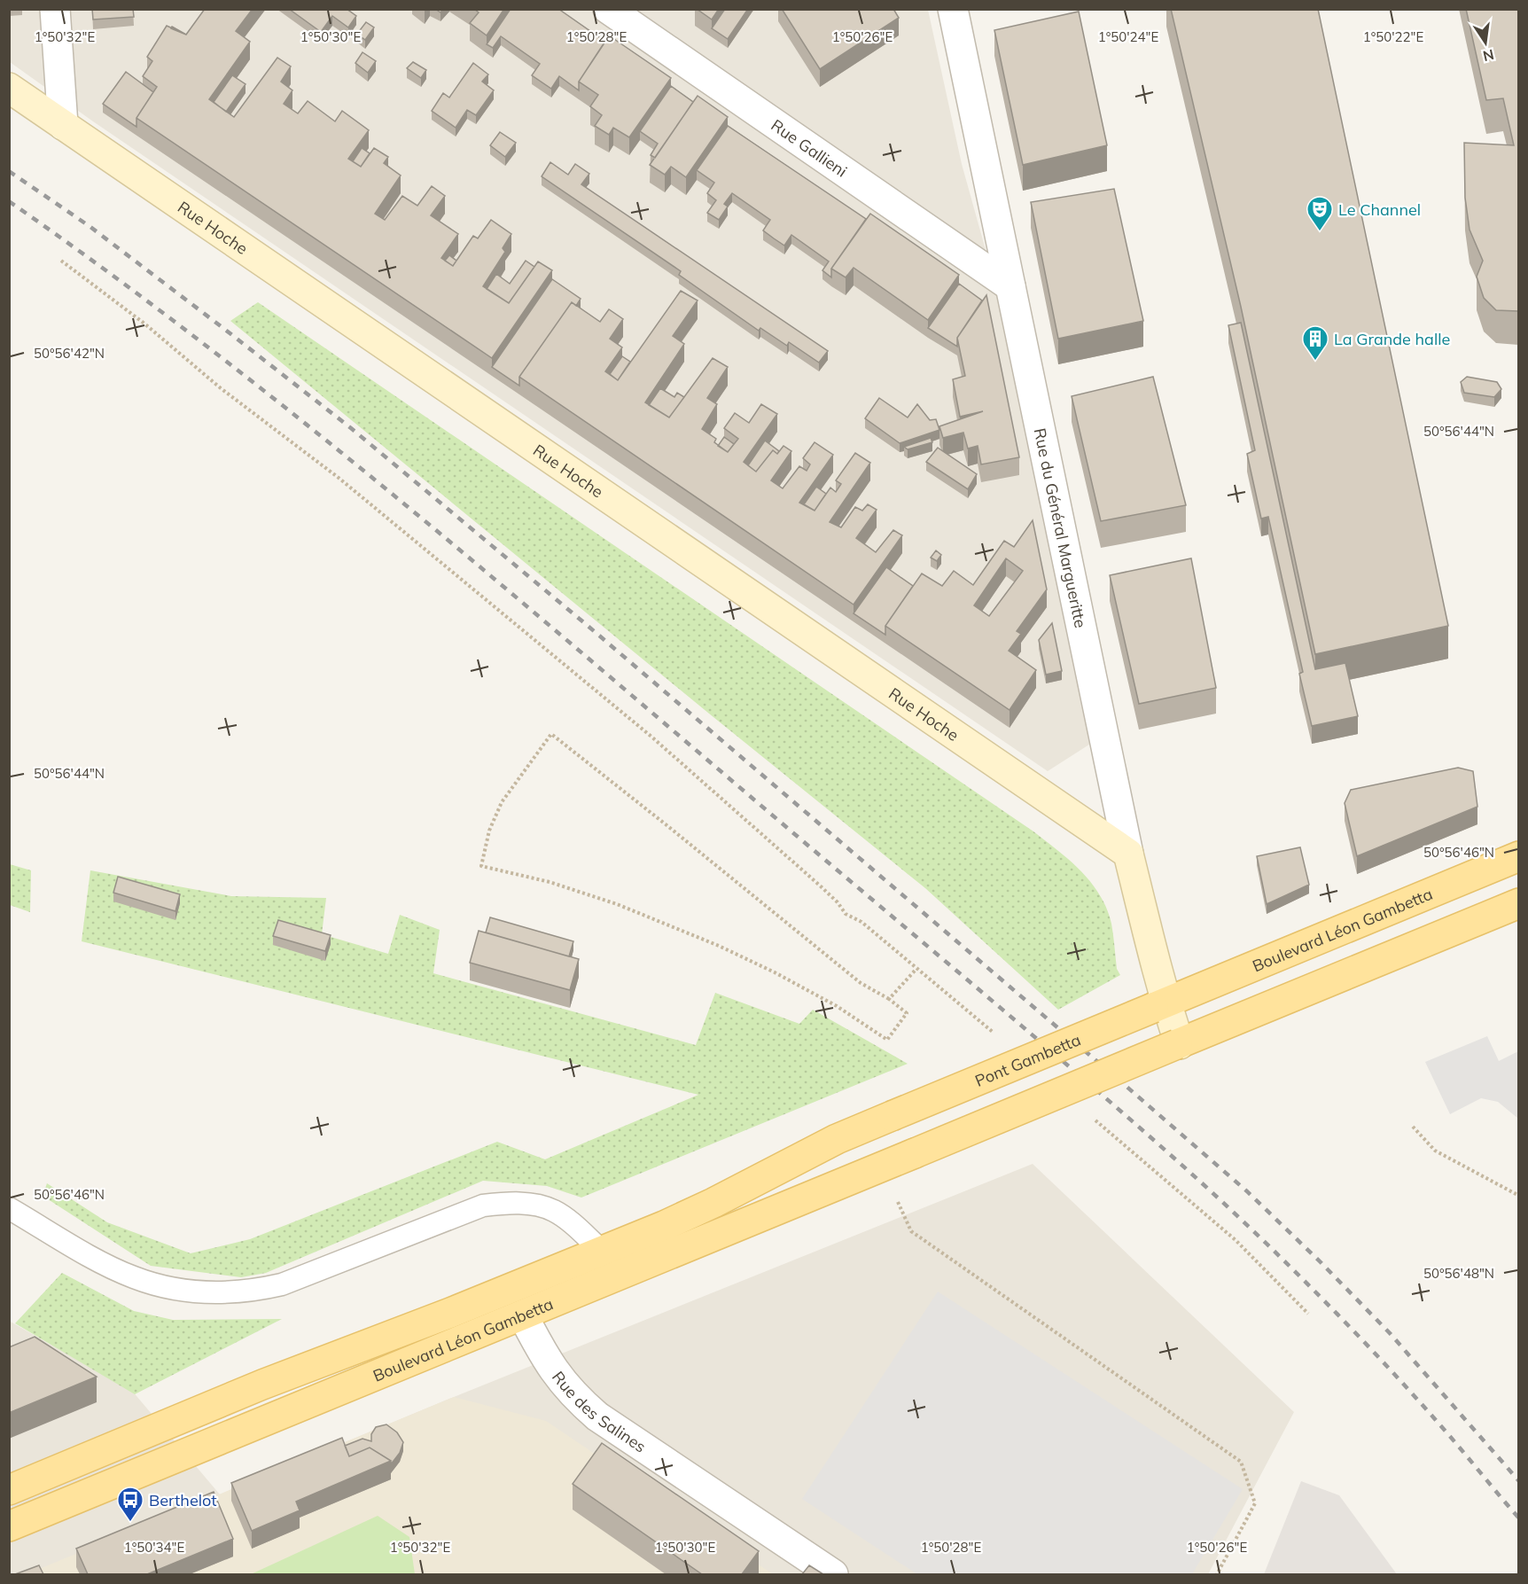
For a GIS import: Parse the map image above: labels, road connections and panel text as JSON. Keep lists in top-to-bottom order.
{
  "streets": {
    "main road": ["Boulevard Léon Gambetta", "Pont Gambetta"],
    "street": [
      "Rue Gallieni",
      "Rue Hoche",
      "Rue du Général Margueritte",
      "Rue des Salines"
    ]
  },
  "crossings": [
    ["Rue Gallieni", "Rue du Général Margueritte"],
    ["Rue Hoche", "Rue du Général Margueritte"],
    ["Rue du Général Margueritte", "Boulevard Léon Gambetta"],
    ["Rue du Général Margueritte", "Pont Gambetta"],
    ["Boulevard Léon Gambetta", "Pont Gambetta"],
    ["Boulevard Léon Gambetta", "Rue des Salines"]
  ],
  "places": {
    "theatre": ["Le Channel"],
    "building": ["La Grande halle"],
    "bus stop": ["Berthelot"]
  },
  "north": "bottom",
  "coordinates": [
    "1°50'32\"E",
    "1°50'30\"E",
    "1°50'28\"E",
    "1°50'26\"E",
    "1°50'24\"E",
    "1°50'22\"E",
    "50°56'42\"N",
    "50°56'44\"N",
    "50°56'46\"N",
    "50°56'48\"N",
    "1°50'34\"E"
  ]
}
